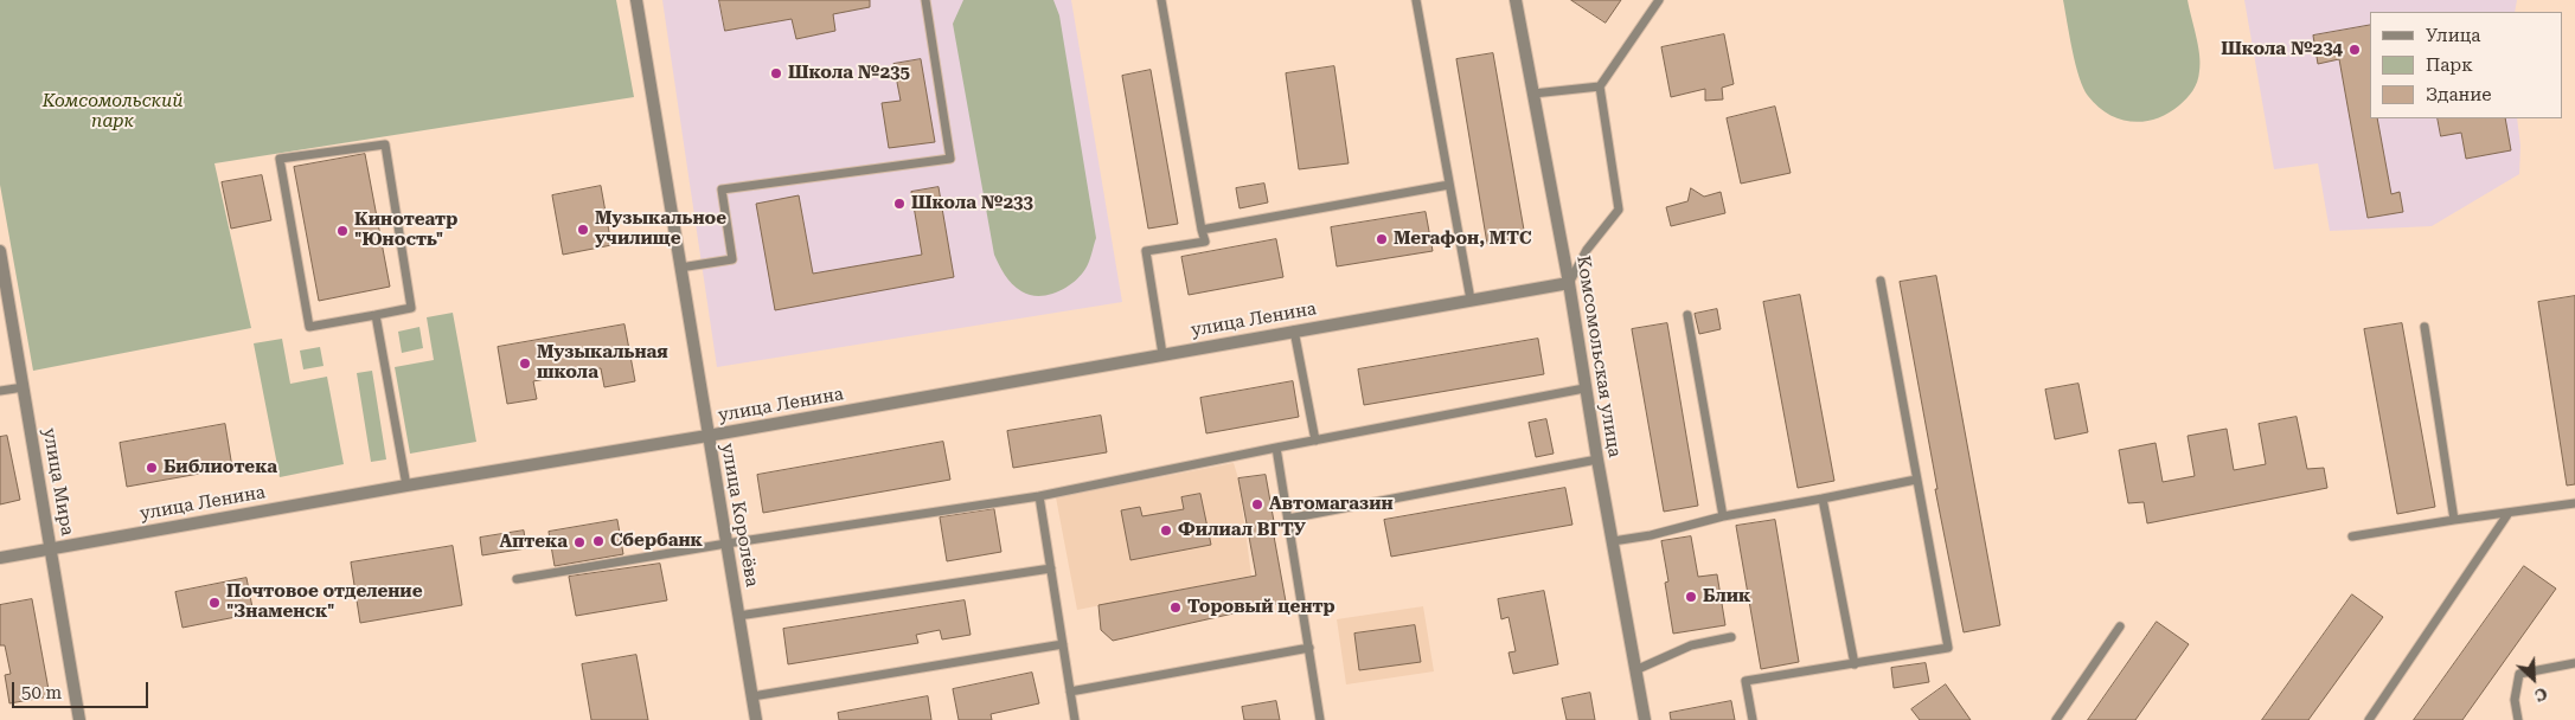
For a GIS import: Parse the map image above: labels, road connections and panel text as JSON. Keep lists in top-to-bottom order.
{
  "streets": {
    "street": [
      "улица Ленина",
      "Комсомольская улица",
      "улица Мира",
      "улица Королёва"
    ]
  },
  "crossings": [
    ["улица Ленина", "Комсомольская улица"],
    ["улица Ленина", "улица Мира"],
    ["улица Ленина", "улица Королёва"]
  ],
  "parks": ["Комсомольский парк"],
  "places": [
    "Школа №234",
    "Школа №235",
    "Школа №233",
    "Музыкальное училище",
    "Кинотеатр \"Юность\"",
    "Мегафон, МТС",
    "Музыкальная школа",
    "Библиотека",
    "Автомагазин",
    "Филиал ВГТУ",
    "Сбербанк",
    "Аптека",
    "Блик",
    "Почтовое отделение \"Знаменск\"",
    "Торовый центр"
  ],
  "legend": ["Улица", "Парк", "Здание"],
  "scale_bar": "50 m",
  "north": "bottom right"
}
